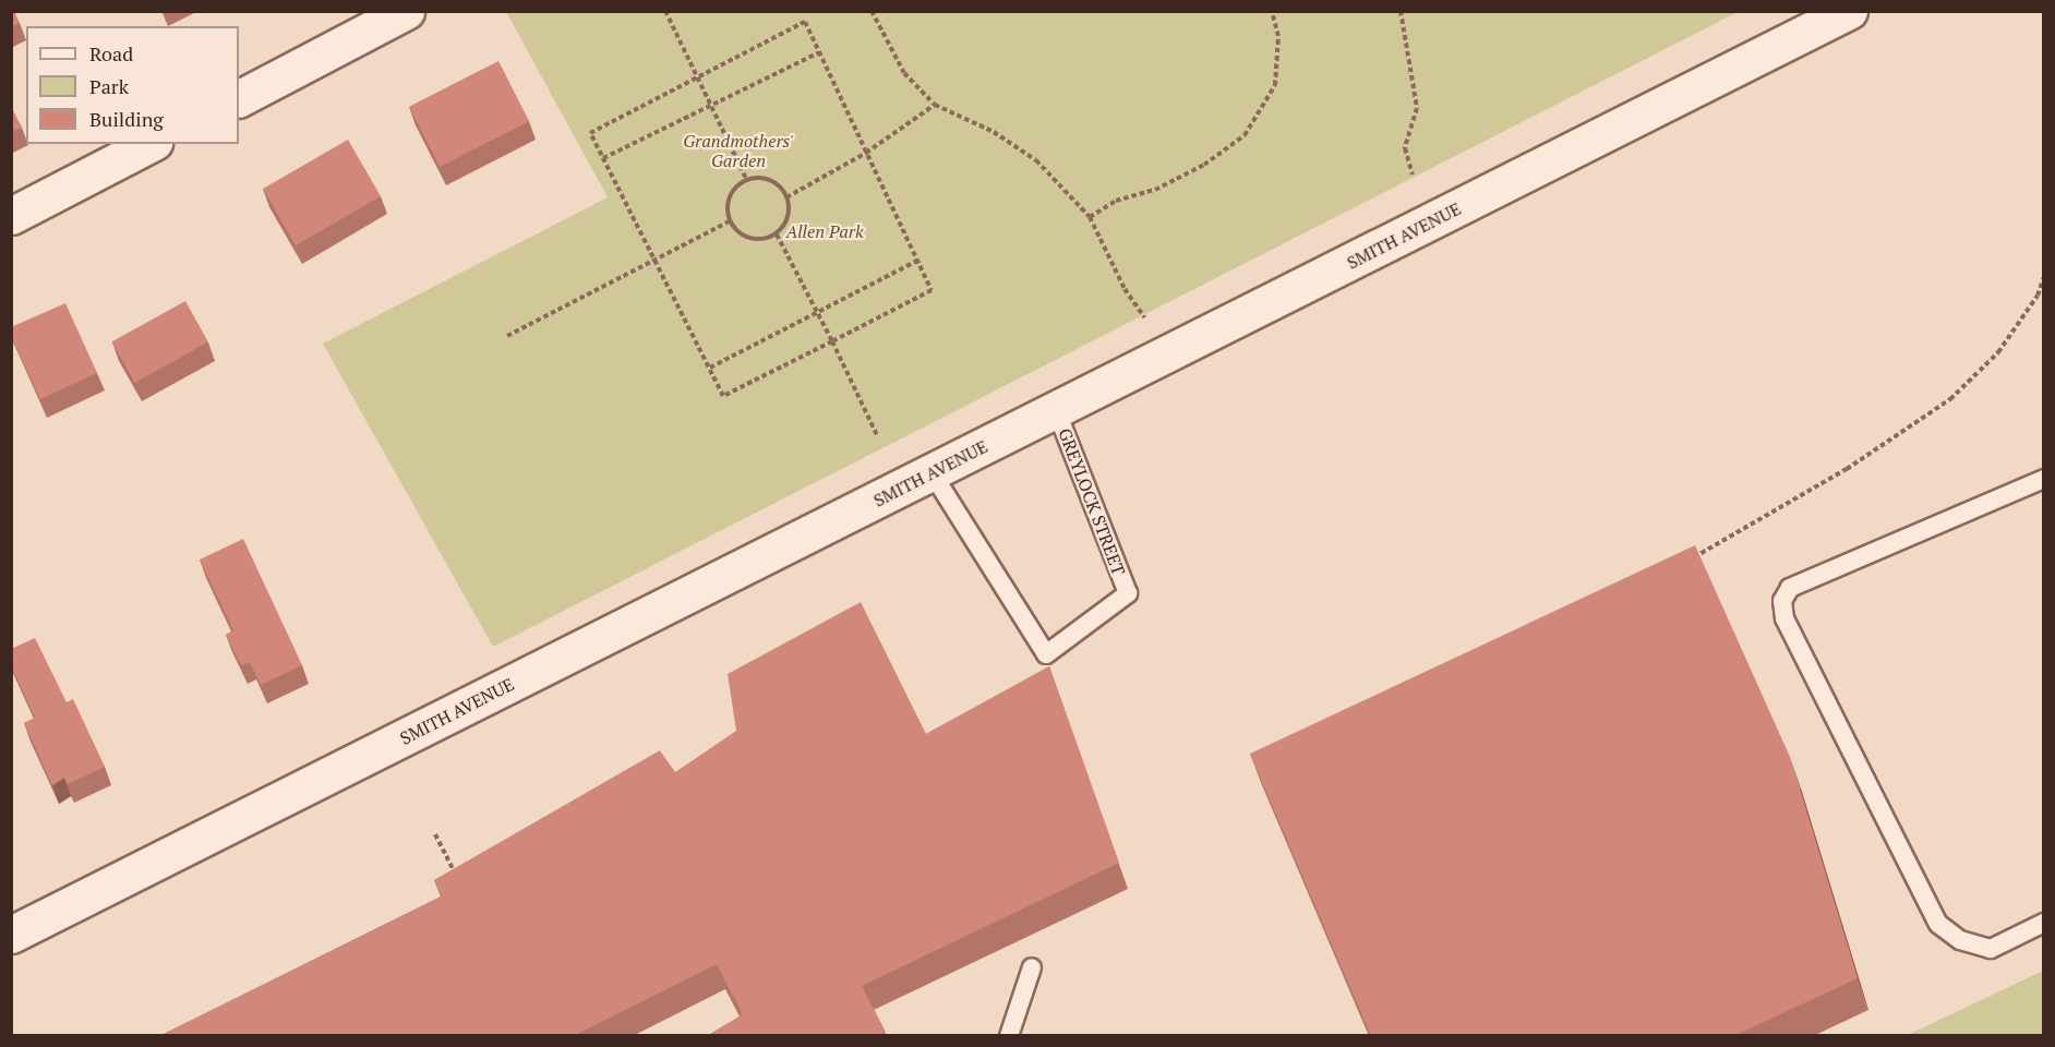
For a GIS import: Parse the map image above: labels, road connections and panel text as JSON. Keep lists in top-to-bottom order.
{
  "streets": {
    "street": ["SMITH AVENUE"],
    "lane": ["GREYLOCK STREET"]
  },
  "crossings": [
    ["SMITH AVENUE", "GREYLOCK STREET"]
  ],
  "parks": ["Grandmothers' Garden", "Allen Park"],
  "legend": ["Road", "Park", "Building"]
}
